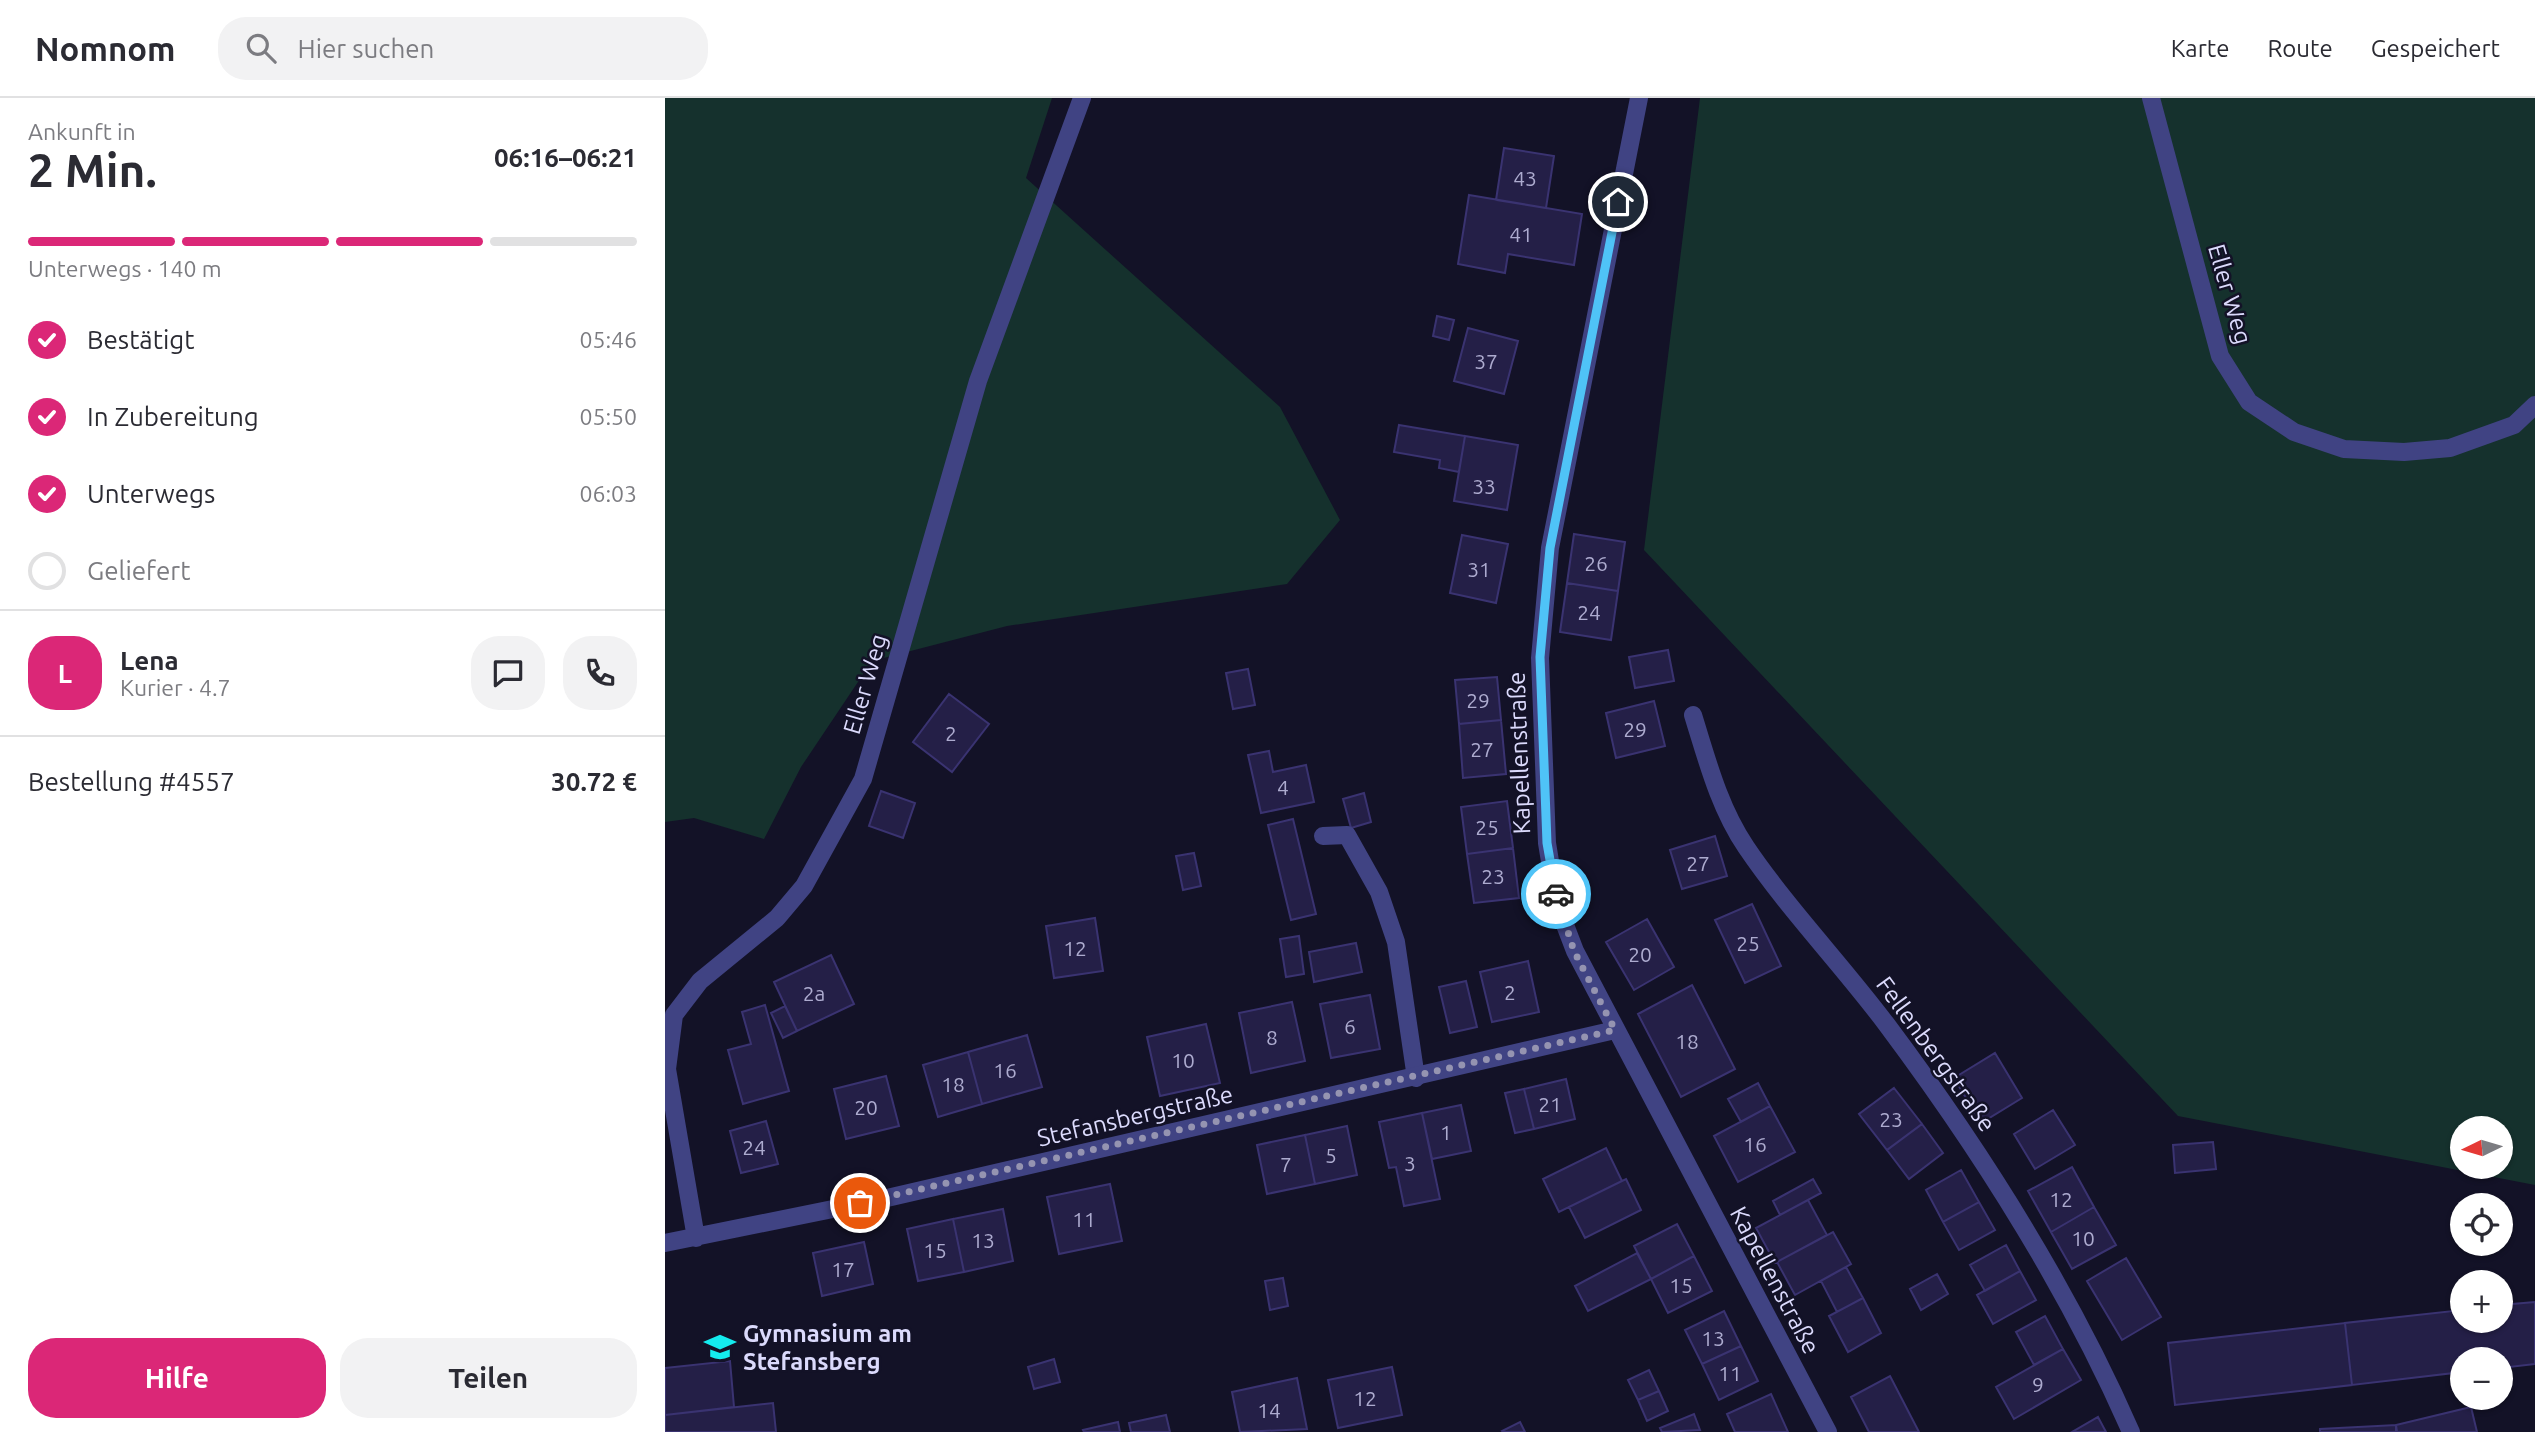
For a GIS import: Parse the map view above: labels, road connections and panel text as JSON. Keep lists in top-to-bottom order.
{
  "streets": {
    "street": [
      "Eller Weg",
      "Kapellenstraße",
      "Fellenbergstraße",
      "Stefansbergstraße"
    ]
  },
  "crossings": [
    ["Eller Weg", "Stefansbergstraße"],
    ["Kapellenstraße", "Stefansbergstraße"]
  ],
  "places": {
    "school or university": ["Gymnasium am Stefansberg"]
  },
  "house_numbers": [
    "43",
    "41",
    "37",
    "33",
    "26",
    "31",
    "24",
    "29",
    "29",
    "2",
    "27",
    "4",
    "25",
    "27",
    "23",
    "25",
    "12",
    "20",
    "2",
    "2a",
    "6",
    "8",
    "18",
    "10",
    "16",
    "18",
    "21",
    "20",
    "23",
    "1",
    "16",
    "24",
    "5",
    "3",
    "7",
    "12",
    "11",
    "10",
    "13",
    "15",
    "17",
    "15",
    "13",
    "11",
    "9",
    "12",
    "14"
  ],
  "north": "left",
  "page": {
    "header": "Nomnom",
    "search": "Hier suchen",
    "nav": ["Karte", "Route", "Gespeichert"],
    "heading": ["2 Min.", "Ankunft in", "06:16–06:21"],
    "panel": [
      "Lena",
      "Kurier · 4.7",
      "Bestellung #4557",
      "30.72 €"
    ],
    "bar": "Unterwegs · 140 m",
    "list": [
      ["Bestätigt", "05:46"],
      ["In Zubereitung", "05:50"],
      ["Unterwegs", "06:03"],
      "Geliefert"
    ],
    "round": "L",
    "map_buttons": ["+", "−"],
    "buttons": ["Hilfe", "Teilen"]
  }
}
